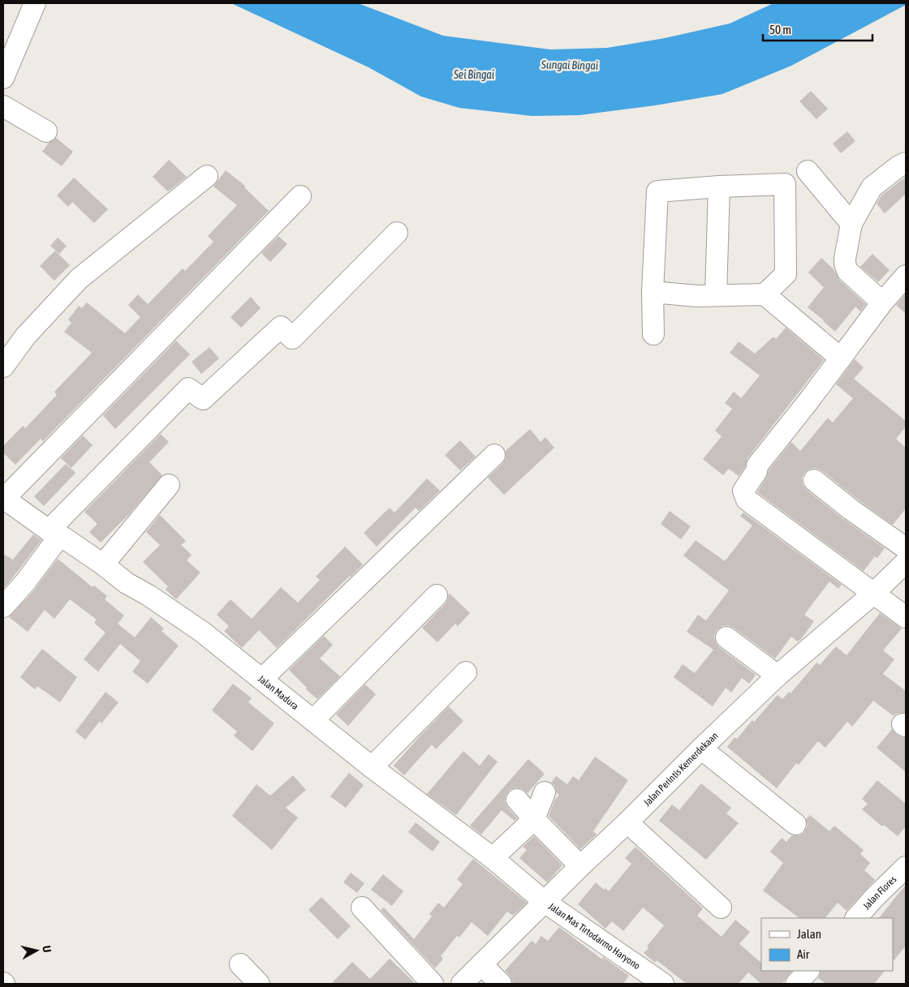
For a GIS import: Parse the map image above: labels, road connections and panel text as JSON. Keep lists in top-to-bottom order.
{
  "streets": {
    "street": [
      "Jalan Madura",
      "Jalan Perintis Kemerdekaan",
      "Jalan Flores",
      "Jalan Mas Tirtodarmo Haryono"
    ]
  },
  "crossings": [
    ["Jalan Madura", "Jalan Perintis Kemerdekaan"],
    ["Jalan Madura", "Jalan Mas Tirtodarmo Haryono"],
    ["Jalan Perintis Kemerdekaan", "Jalan Mas Tirtodarmo Haryono"]
  ],
  "water": ["Sungai Bingai", "Sei Bingai"],
  "legend": ["Jalan", "Air"],
  "scale_bar": "50 m",
  "north": "right"
}
